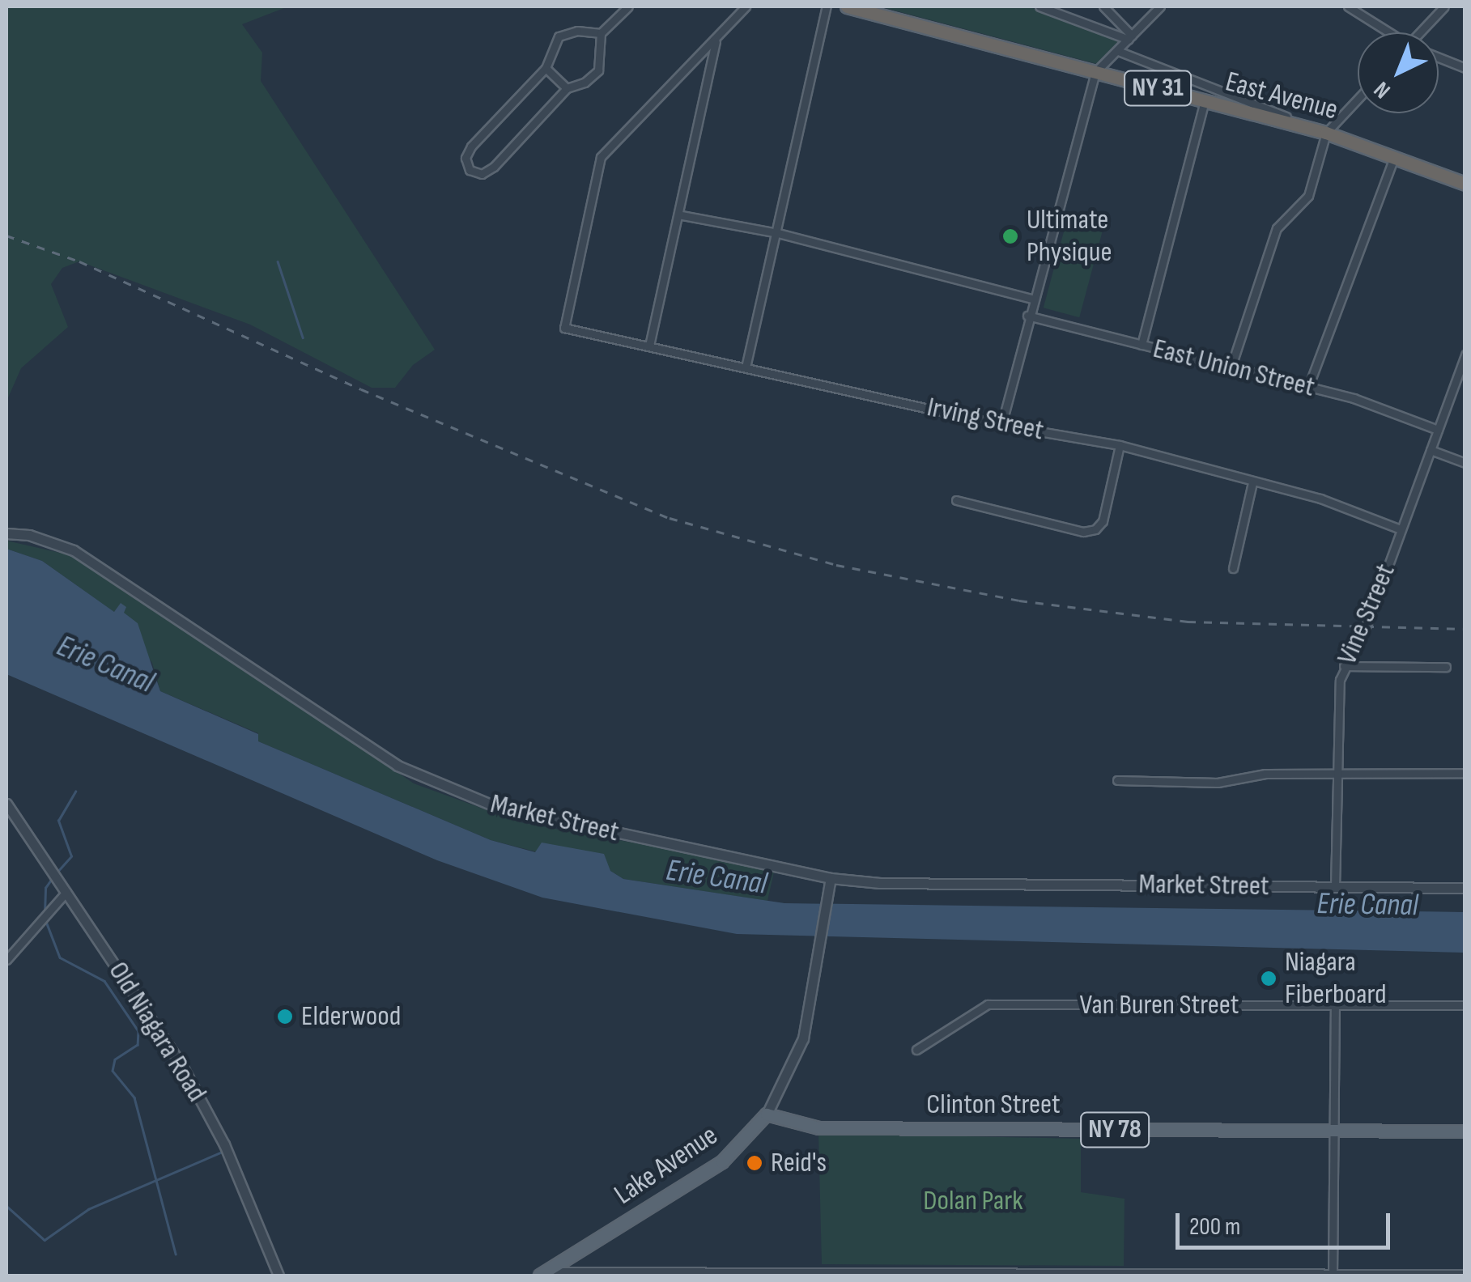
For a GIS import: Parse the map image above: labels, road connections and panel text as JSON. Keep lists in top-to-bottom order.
{
  "streets": {
    "highway": ["NY 31", "East Avenue"],
    "main road": ["Clinton Street", "NY 78", "Lake Avenue"],
    "street": [
      "East Union Street",
      "Irving Street",
      "Vine Street",
      "Market Street",
      "Van Buren Street",
      "Old Niagara Road"
    ]
  },
  "crossings": [
    ["East Union Street", "Vine Street"],
    ["Irving Street", "Vine Street"],
    ["Vine Street", "Market Street"],
    ["Market Street", "Lake Avenue"],
    ["Clinton Street", "Lake Avenue"]
  ],
  "water": ["Erie Canal"],
  "parks": ["Dolan Park"],
  "places": [
    "Ultimate Physique",
    "Niagara Fiberboard",
    "Elderwood",
    "Reid's"
  ],
  "scale_bar": "200 m",
  "north": "bottom left"
}
